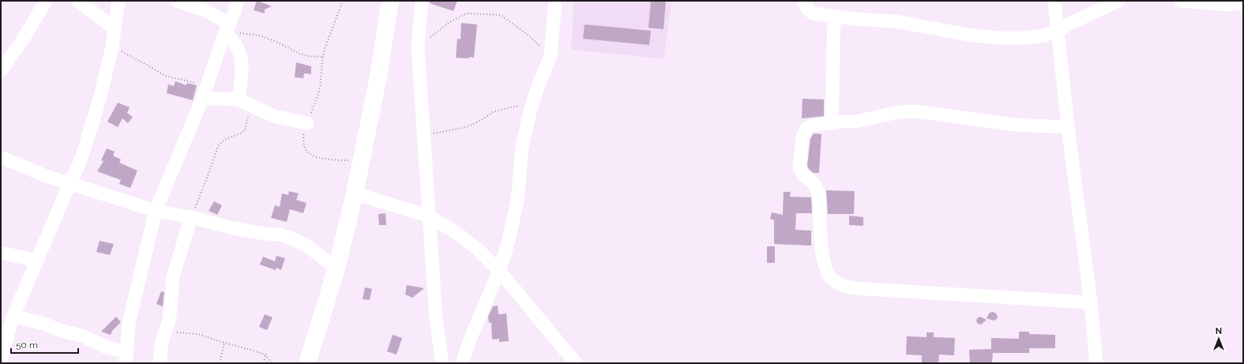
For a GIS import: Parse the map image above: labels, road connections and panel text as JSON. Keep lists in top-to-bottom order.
{
  "scale_bar": "50 m",
  "north": "top"
}
